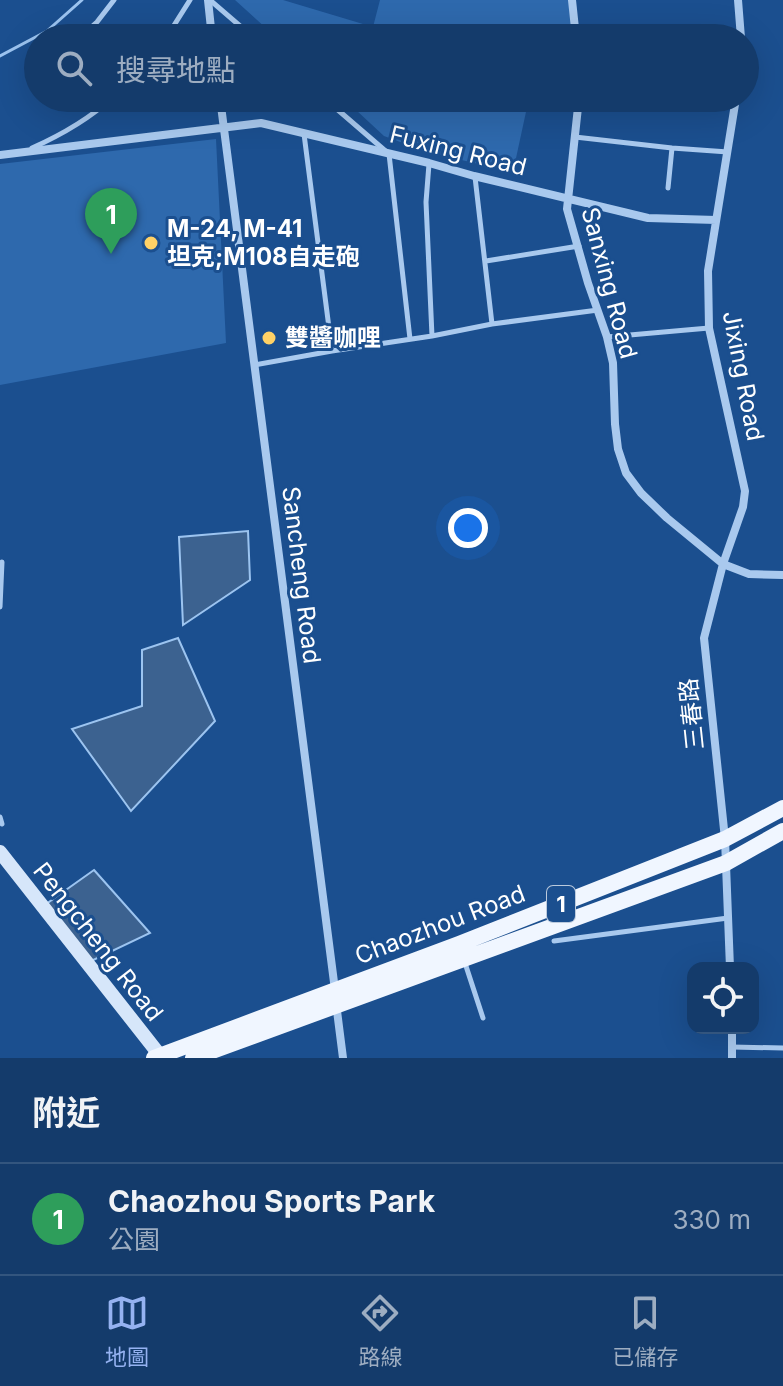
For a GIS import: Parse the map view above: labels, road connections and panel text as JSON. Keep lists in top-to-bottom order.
{
  "streets": {
    "main road": ["1", "Chaozhou Road"],
    "street": [
      "Fuxing Road",
      "Sanxing Road",
      "Jixing Road",
      "Sancheng Road",
      "三春路",
      "Pengcheng Road"
    ]
  },
  "crossings": [
    ["Fuxing Road", "Sanxing Road"],
    ["Fuxing Road", "Jixing Road"],
    ["Fuxing Road", "Sancheng Road"],
    ["Sanxing Road", "Jixing Road"],
    ["Sanxing Road", "三春路"],
    ["Jixing Road", "三春路"],
    ["Sancheng Road", "Chaozhou Road"],
    ["三春路", "Chaozhou Road"],
    ["Chaozhou Road", "Pengcheng Road"]
  ],
  "places": ["M-24, M-41 坦克;M108自走砲", "雙醬咖哩"],
  "page": {
    "search": "搜尋地點",
    "pins": "1",
    "heading": "附近",
    "list": [
      {
        "mark": "1",
        "name": "Chaozhou Sports Park",
        "note": "公園",
        "value": "330 m"
      }
    ],
    "nav": ["地圖", "路線", "已儲存"]
  }
}
